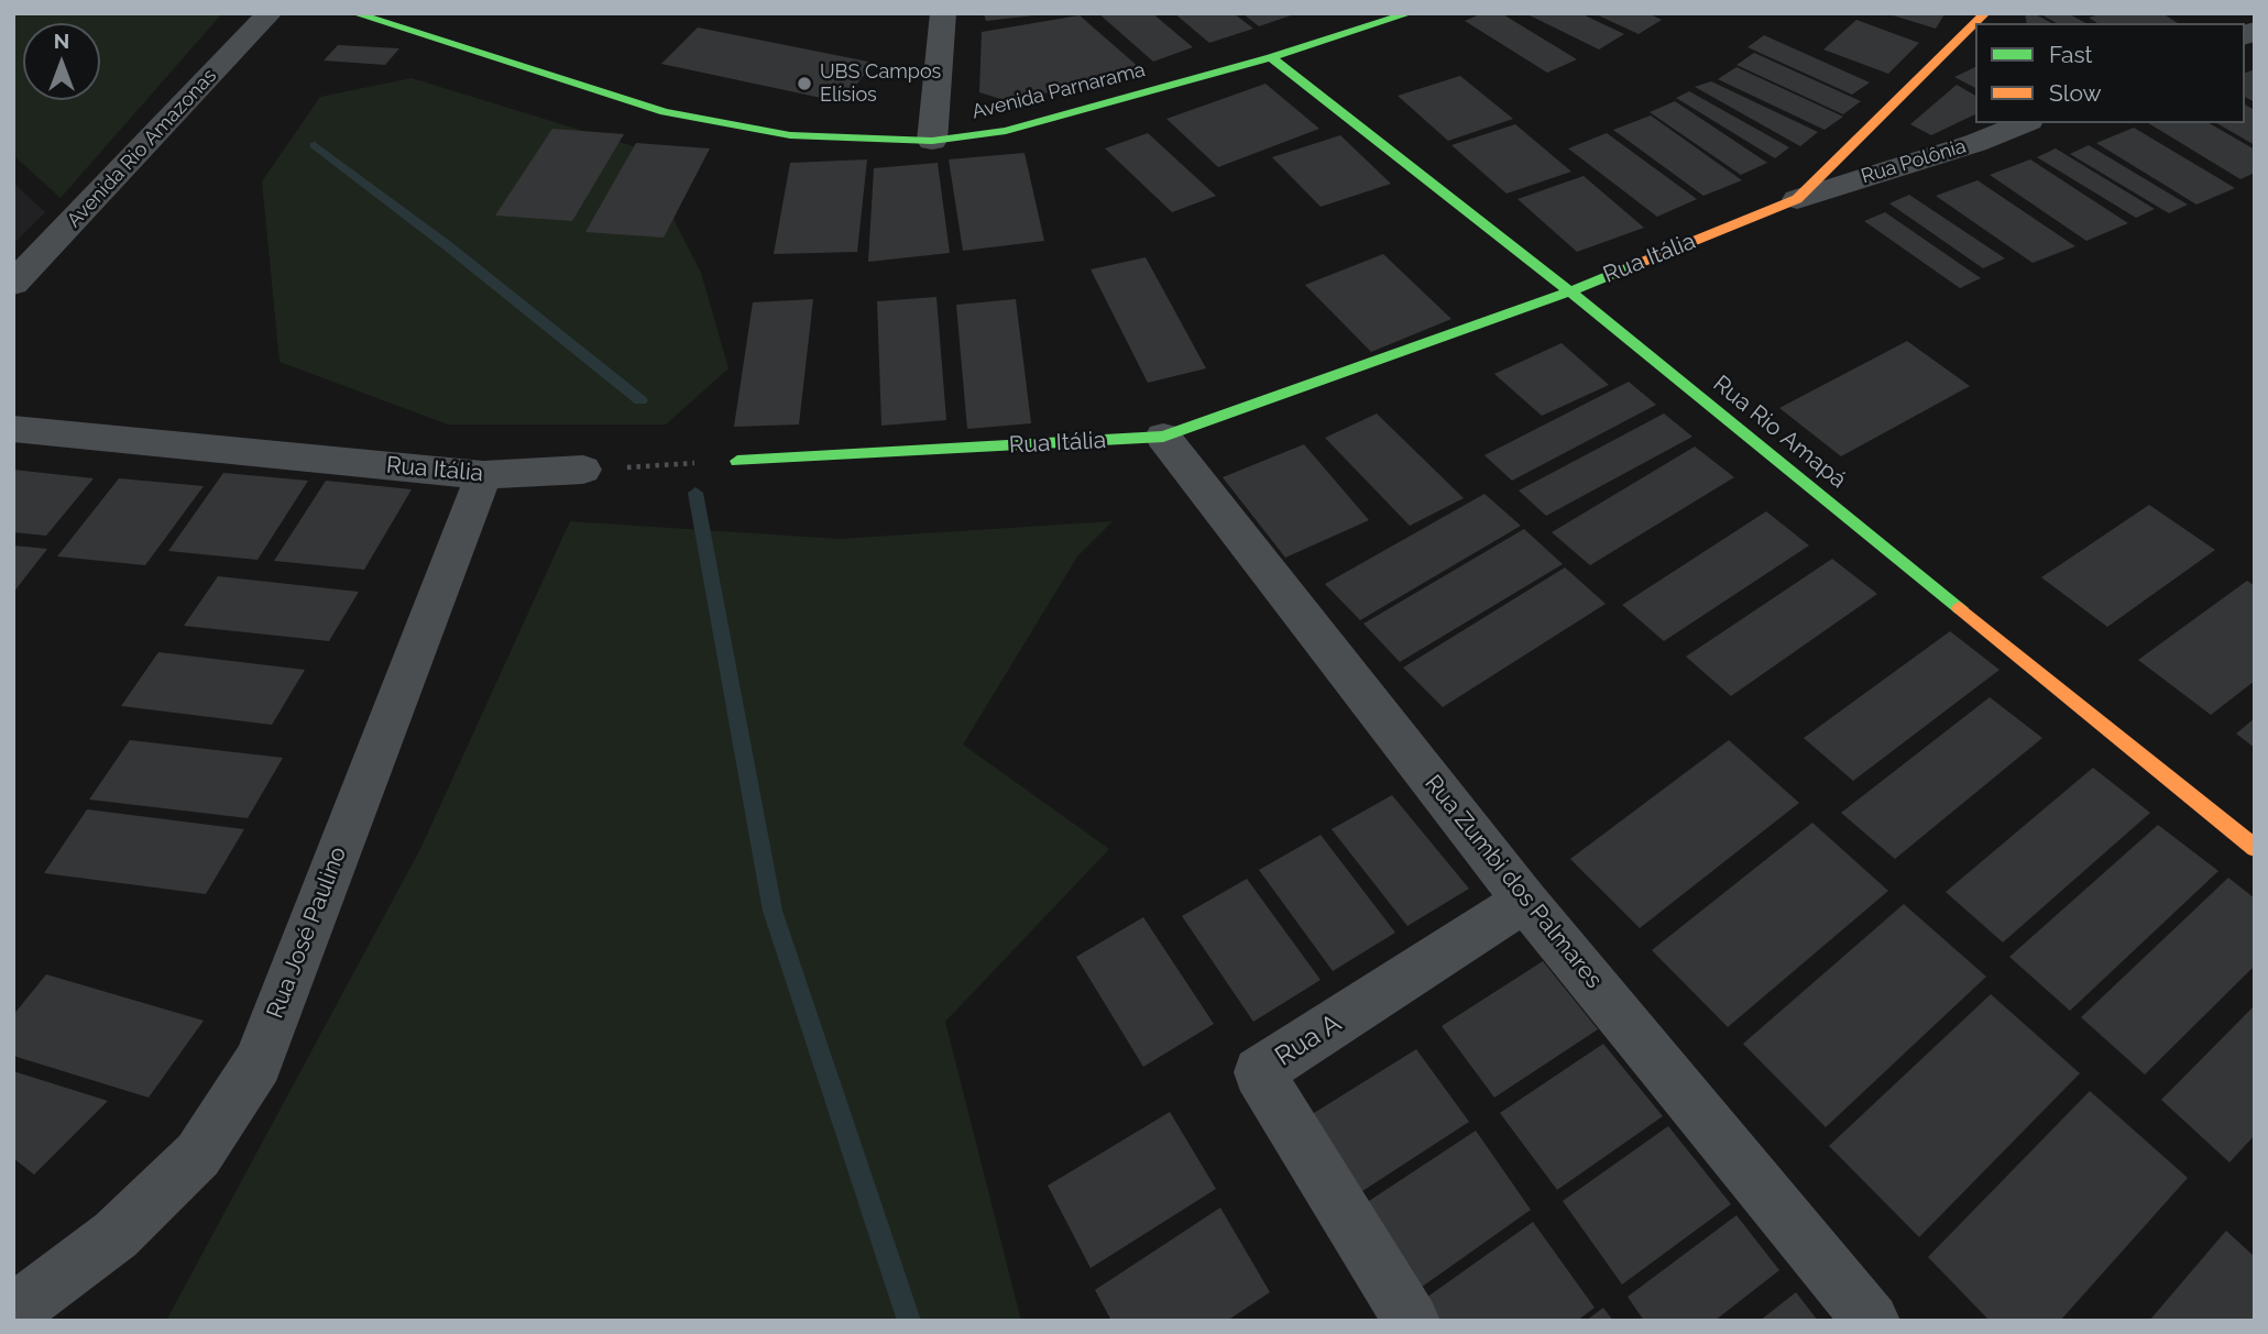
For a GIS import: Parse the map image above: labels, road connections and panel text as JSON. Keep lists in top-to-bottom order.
{
  "streets": {
    "street": [
      "Avenida Parnarama",
      "Avenida Rio Amazonas",
      "Rua Polônia",
      "Rua Itália",
      "Rua Rio Amapá",
      "Rua Zumbi dos Palmares",
      "Rua José Paulino",
      "Rua A"
    ]
  },
  "crossings": [
    ["Avenida Parnarama", "Rua Rio Amapá"],
    ["Rua Polônia", "Rua Itália"],
    ["Rua Itália", "Rua Rio Amapá"],
    ["Rua Itália", "Rua Zumbi dos Palmares"],
    ["Rua Itália", "Rua José Paulino"],
    ["Rua Zumbi dos Palmares", "Rua A"]
  ],
  "places": ["UBS Campos Elísios"],
  "legend": ["Fast", "Slow"],
  "north": "top"
}
